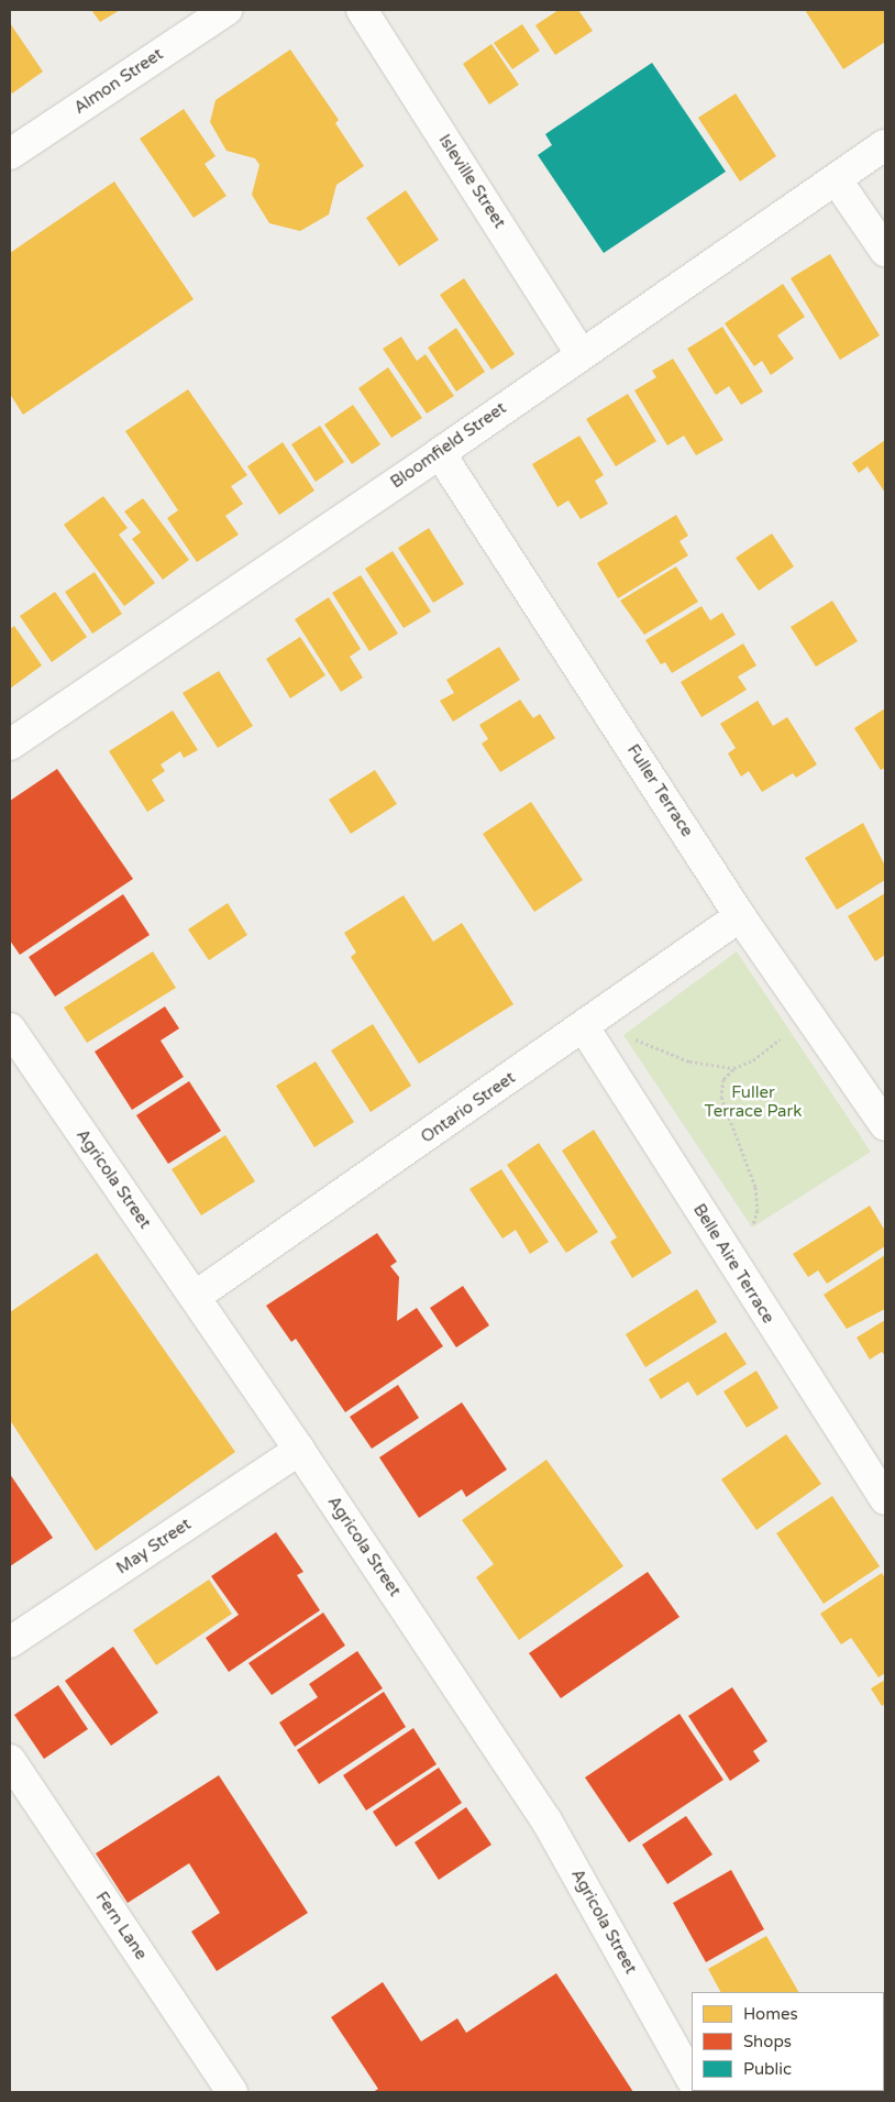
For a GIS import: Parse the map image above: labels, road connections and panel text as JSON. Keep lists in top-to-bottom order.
{
  "streets": {
    "street": [
      "Almon Street",
      "Isleville Street",
      "Bloomfield Street",
      "Fuller Terrace",
      "Ontario Street",
      "Agricola Street",
      "Belle Aire Terrace",
      "May Street",
      "Fern Lane"
    ]
  },
  "crossings": [
    ["Isleville Street", "Bloomfield Street"],
    ["Bloomfield Street", "Fuller Terrace"],
    ["Fuller Terrace", "Ontario Street"],
    ["Ontario Street", "Agricola Street"],
    ["Ontario Street", "Belle Aire Terrace"],
    ["Agricola Street", "May Street"]
  ],
  "parks": ["Fuller Terrace Park"],
  "legend": ["Homes", "Shops", "Public"]
}
